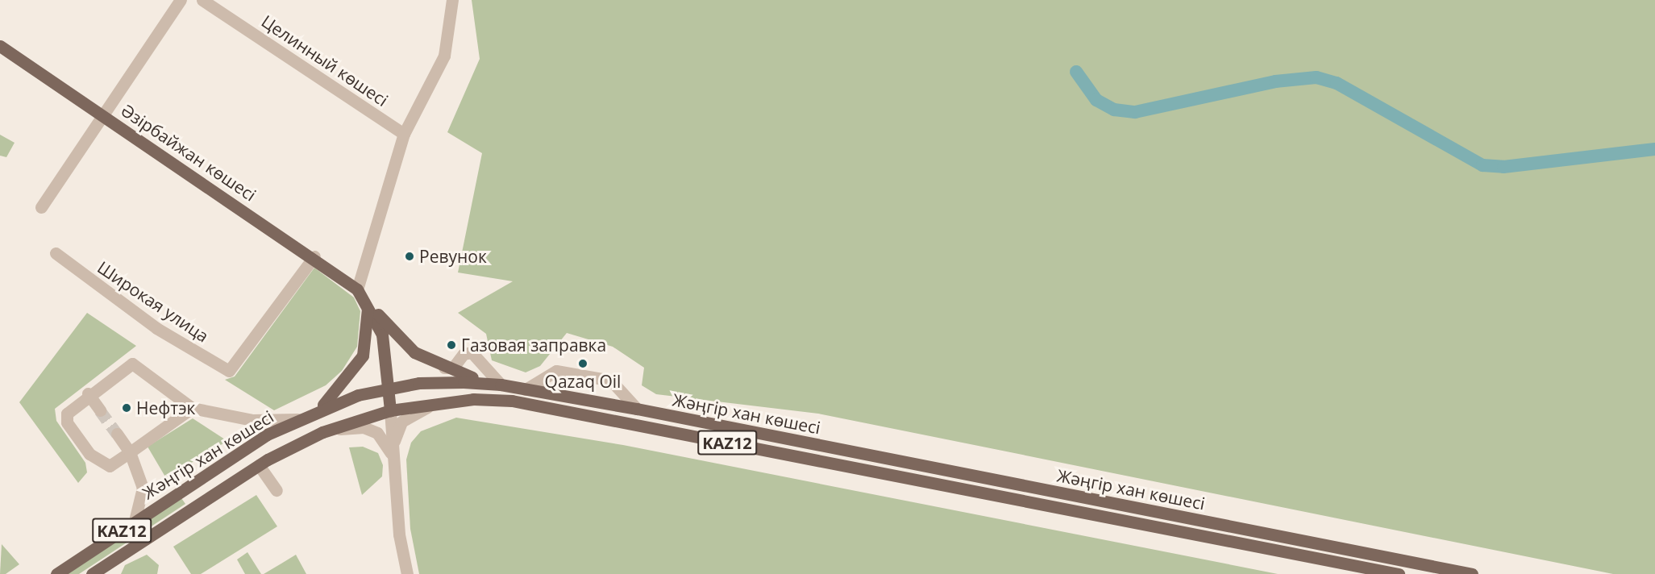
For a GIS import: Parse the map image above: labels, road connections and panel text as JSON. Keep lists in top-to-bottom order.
{
  "streets": {
    "main road": ["Әзірбайжан көшесі", "Жәңгір хан көшесі", "KAZ12"],
    "street": ["Целинный көшесі", "Широкая улица"]
  },
  "crossings": [
    ["Әзірбайжан көшесі", "Широкая улица"]
  ],
  "places": [
    "Ревунок",
    "Газовая заправка",
    "Qazaq Oil",
    "Нефтэк"
  ]
}
